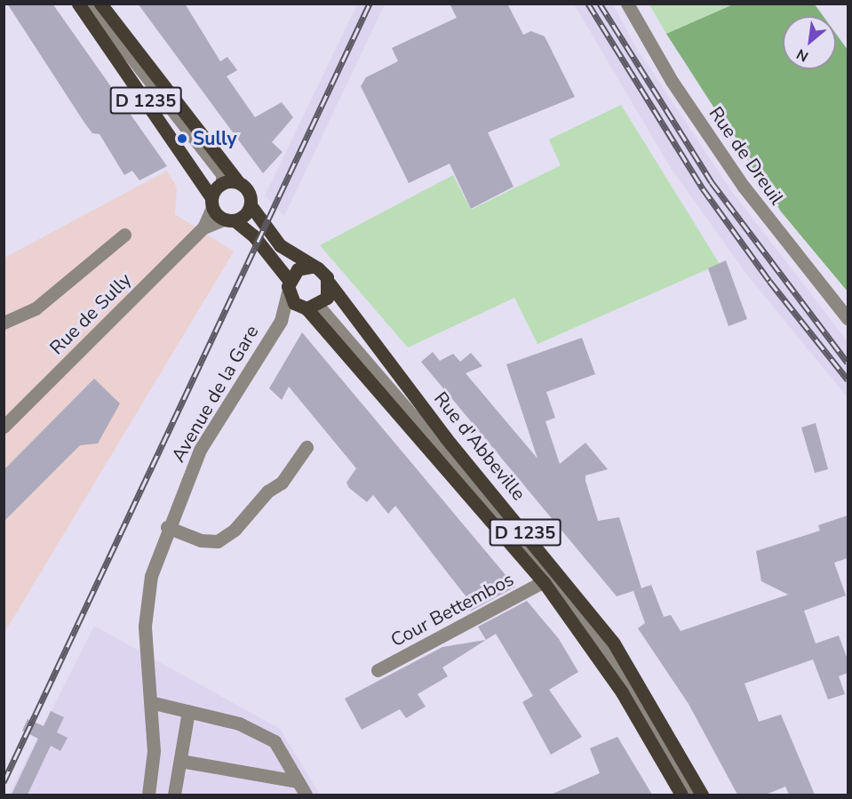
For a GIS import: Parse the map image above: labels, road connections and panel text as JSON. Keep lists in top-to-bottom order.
{
  "streets": {
    "main road": ["D 1235", "Rue d'Abbeville"],
    "street": [
      "Rue de Dreuil",
      "Rue de Sully",
      "Avenue de la Gare",
      "Cour Bettembos"
    ]
  },
  "crossings": [
    ["D 1235", "Rue de Sully"],
    ["Avenue de la Gare", "Rue d'Abbeville"],
    ["Rue d'Abbeville", "Cour Bettembos"]
  ],
  "places": ["Sully"],
  "north": "bottom left"
}
